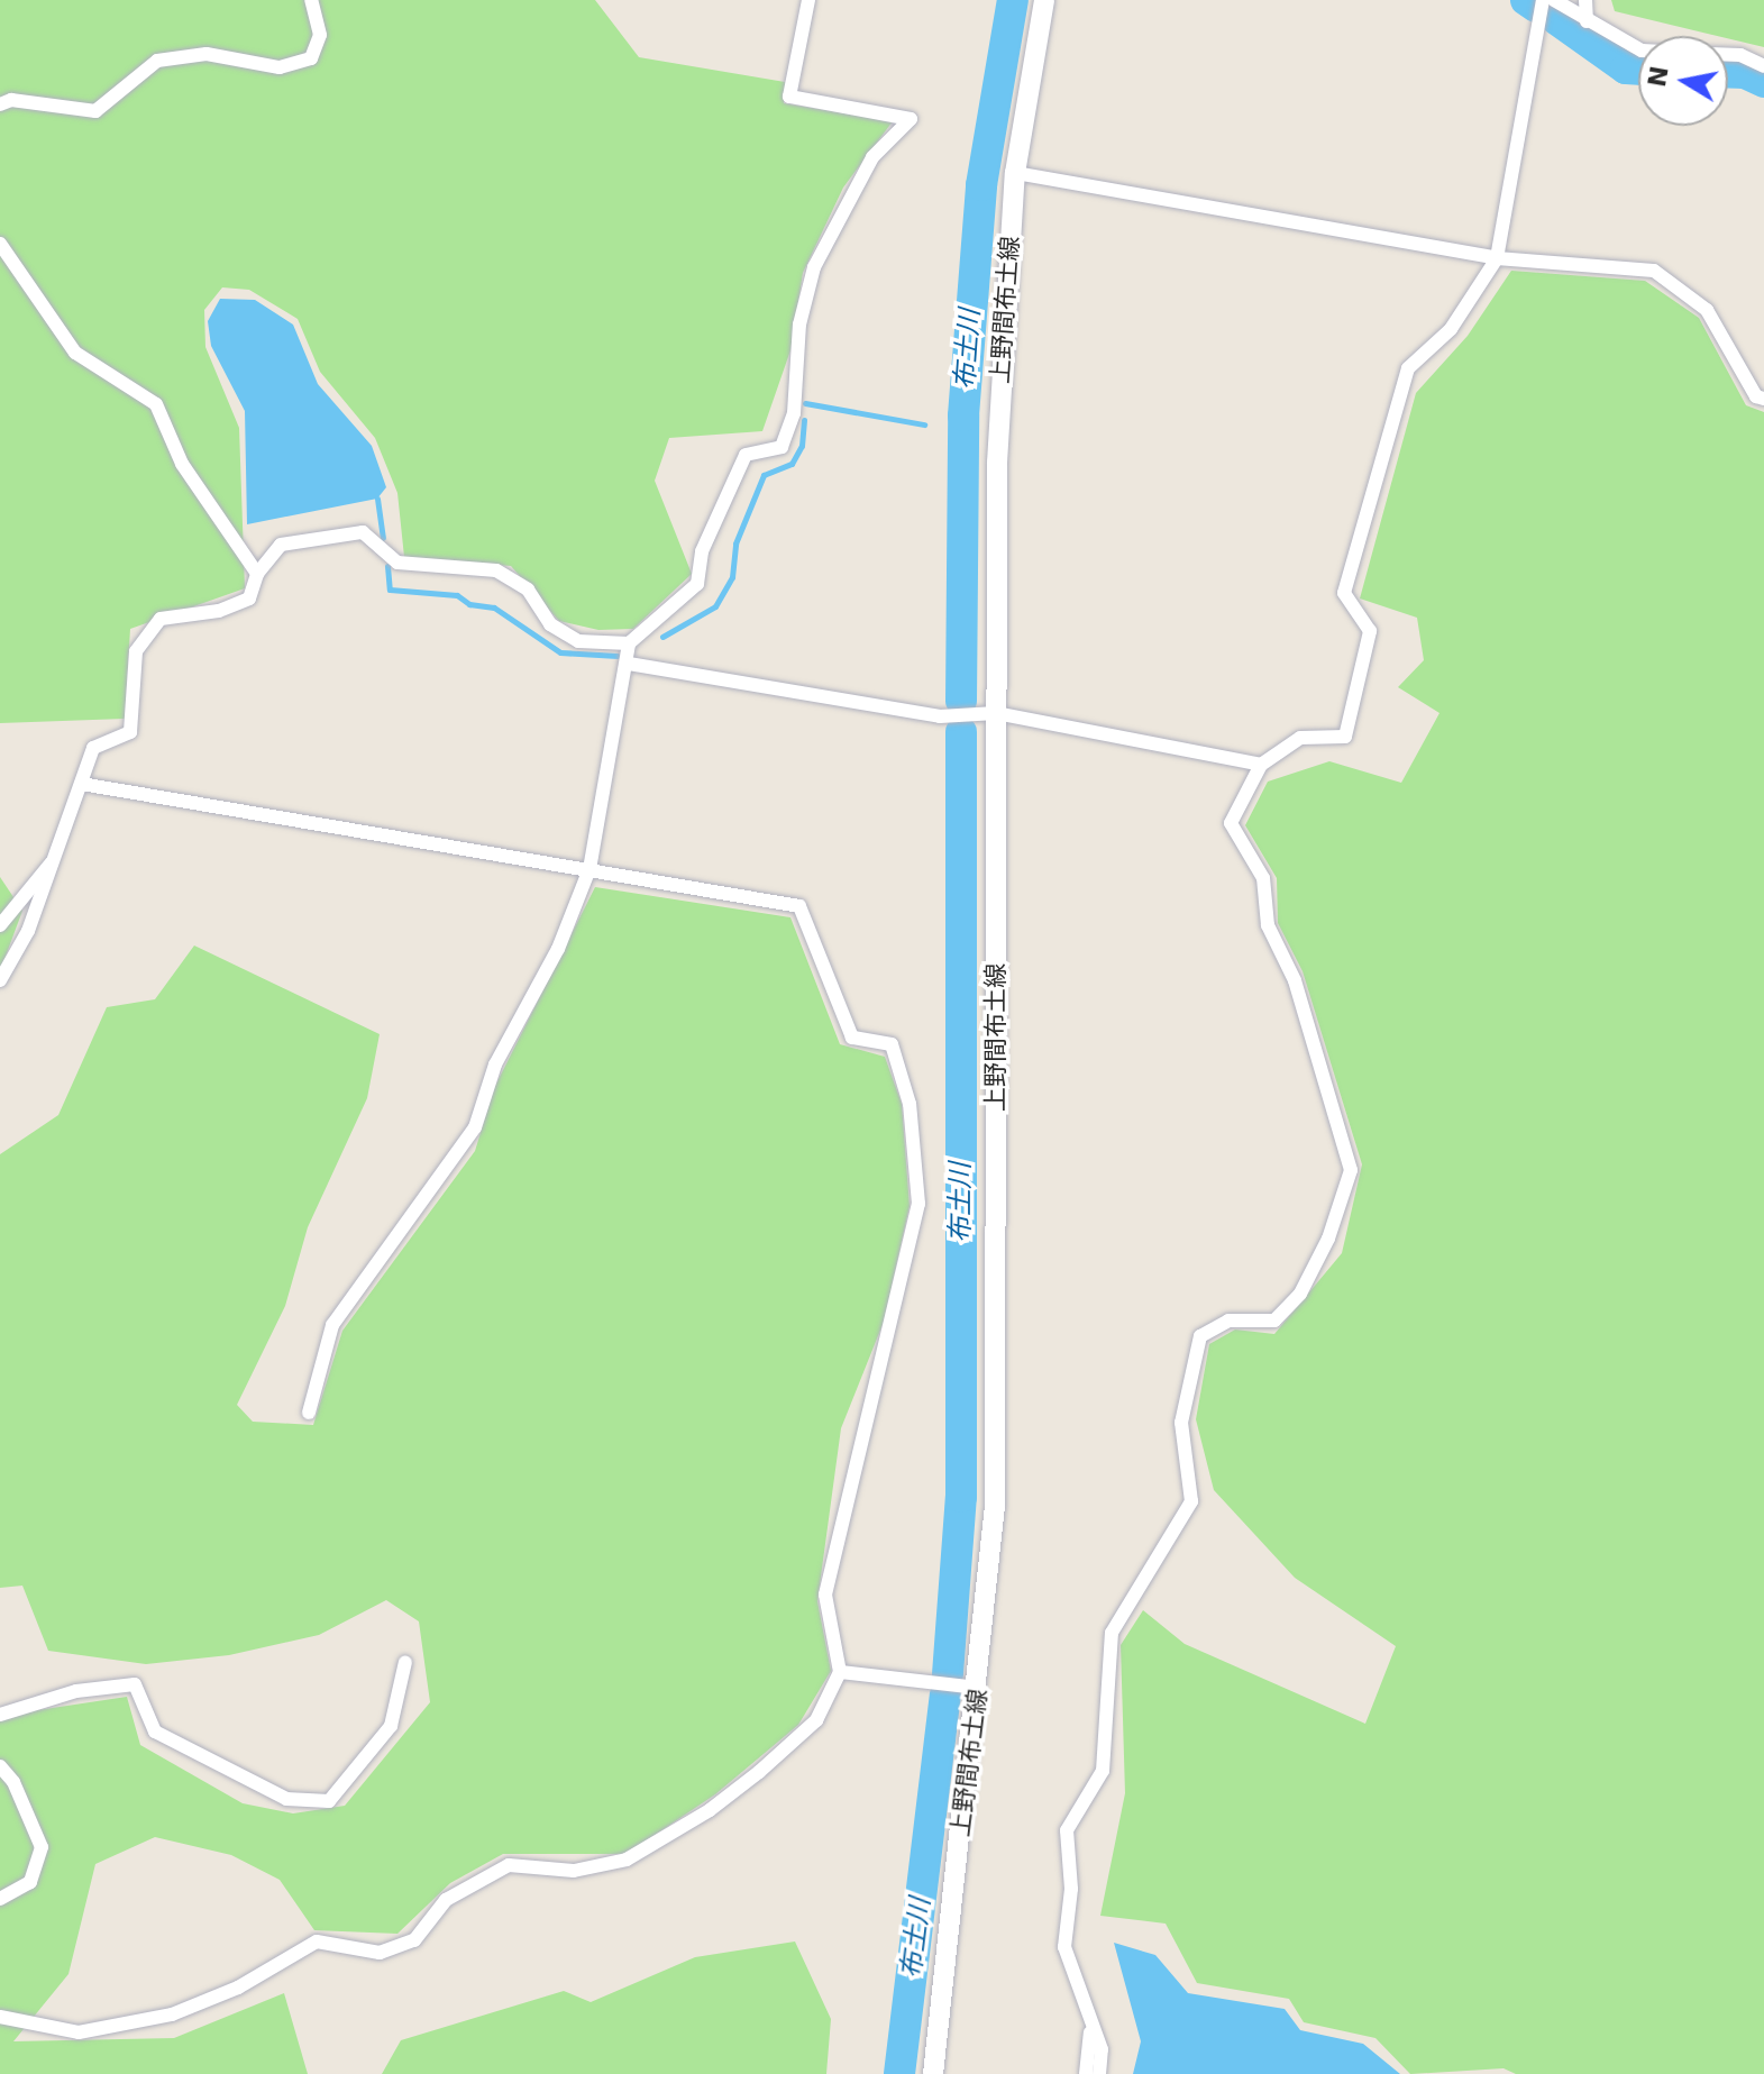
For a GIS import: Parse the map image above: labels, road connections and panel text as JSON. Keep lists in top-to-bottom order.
{
  "streets": {
    "main road": ["上野間布土線"]
  },
  "water": ["布土川"],
  "north": "left"
}
